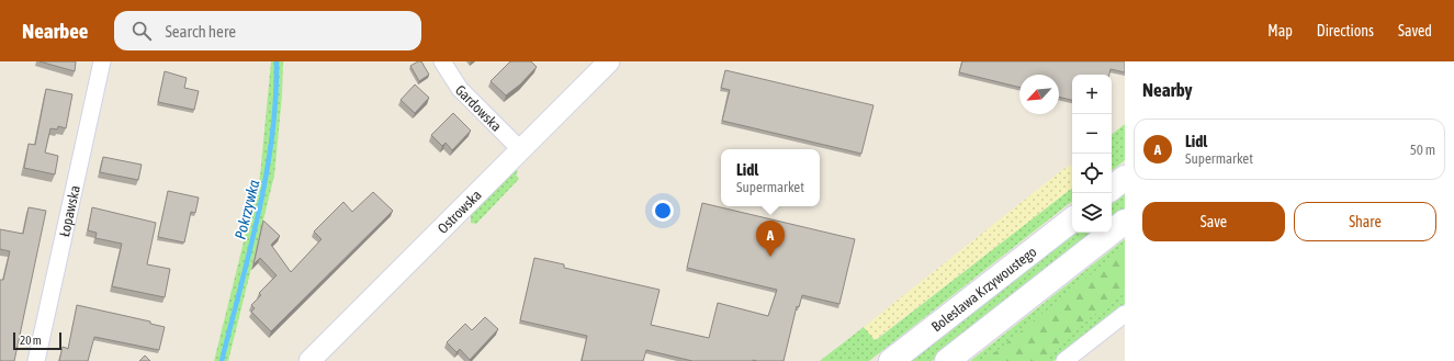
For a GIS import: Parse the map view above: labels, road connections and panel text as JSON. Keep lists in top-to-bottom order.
{
  "streets": {
    "main road": ["Bolesława Krzywoustego"],
    "street": ["Gardowska", "Łopawska", "Ostrowska"]
  },
  "crossings": [
    ["Gardowska", "Ostrowska"]
  ],
  "water": ["Pokrzywka"],
  "scale_bar": "20 m",
  "north": "bottom left",
  "page": {
    "header": "Nearbee",
    "search": "Search here",
    "nav": ["Map", "Directions", "Saved"],
    "heading": "Nearby",
    "map_buttons": ["+", "−"],
    "list": [
      {
        "mark": "A",
        "name": "Lidl",
        "note": "Supermarket",
        "value": "50 m"
      }
    ],
    "popup": ["Lidl", "Supermarket"],
    "buttons": ["Save", "Share"],
    "pins": "A",
    "scale": "20 m"
  }
}
